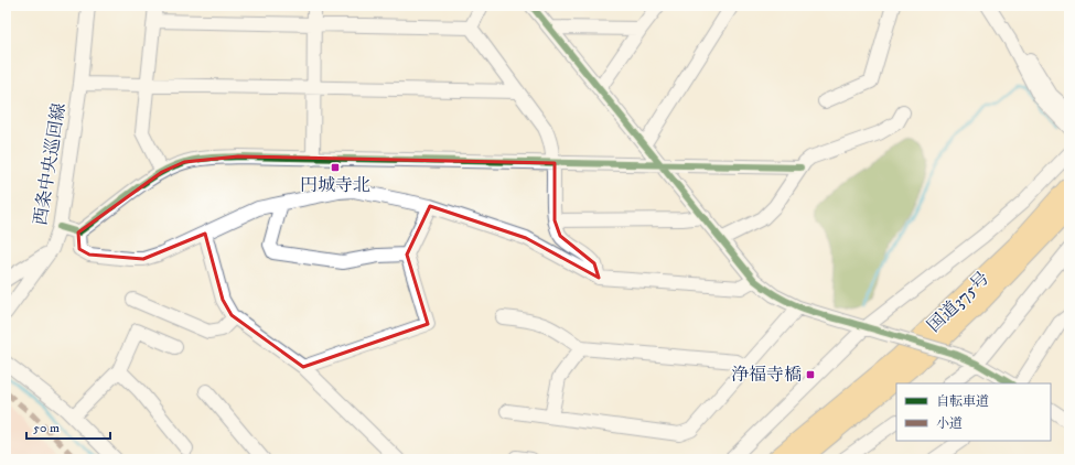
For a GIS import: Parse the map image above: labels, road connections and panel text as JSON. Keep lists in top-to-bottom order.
{
  "streets": {
    "highway": ["国道375号"],
    "street": ["西条中央巡回線"]
  },
  "places": {
    "transit": ["円城寺北", "浄福寺橋"]
  },
  "legend": ["自転車道", "小道"],
  "scale_bar": "50 m"
}
